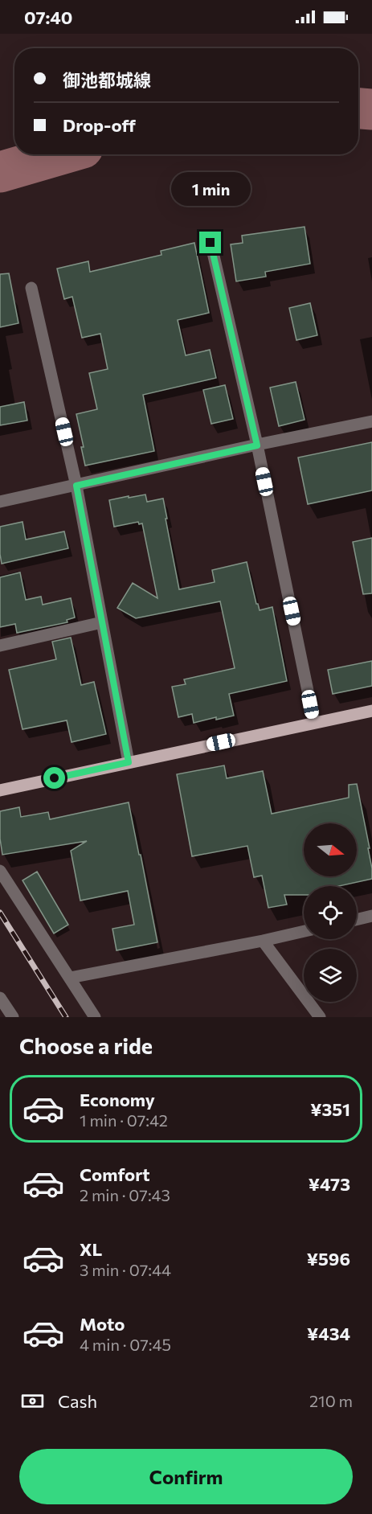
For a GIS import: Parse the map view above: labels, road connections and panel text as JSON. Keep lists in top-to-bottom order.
{
  "north": "right",
  "page": {
    "status": "07:40",
    "banner": ["御池都城線", "Drop-off"],
    "bubble": "1 min",
    "heading": "Choose a ride",
    "list": [
      {
        "name": "Economy",
        "note": "1 min · 07:42",
        "value": "¥351"
      },
      {
        "name": "Comfort",
        "note": "2 min · 07:43",
        "value": "¥473"
      },
      {
        "name": "XL",
        "note": "3 min · 07:44",
        "value": "¥596"
      },
      {
        "name": "Moto",
        "note": "4 min · 07:45",
        "value": "¥434"
      }
    ],
    "pay": ["Cash", "210 m"],
    "buttons": "Confirm"
  }
}
